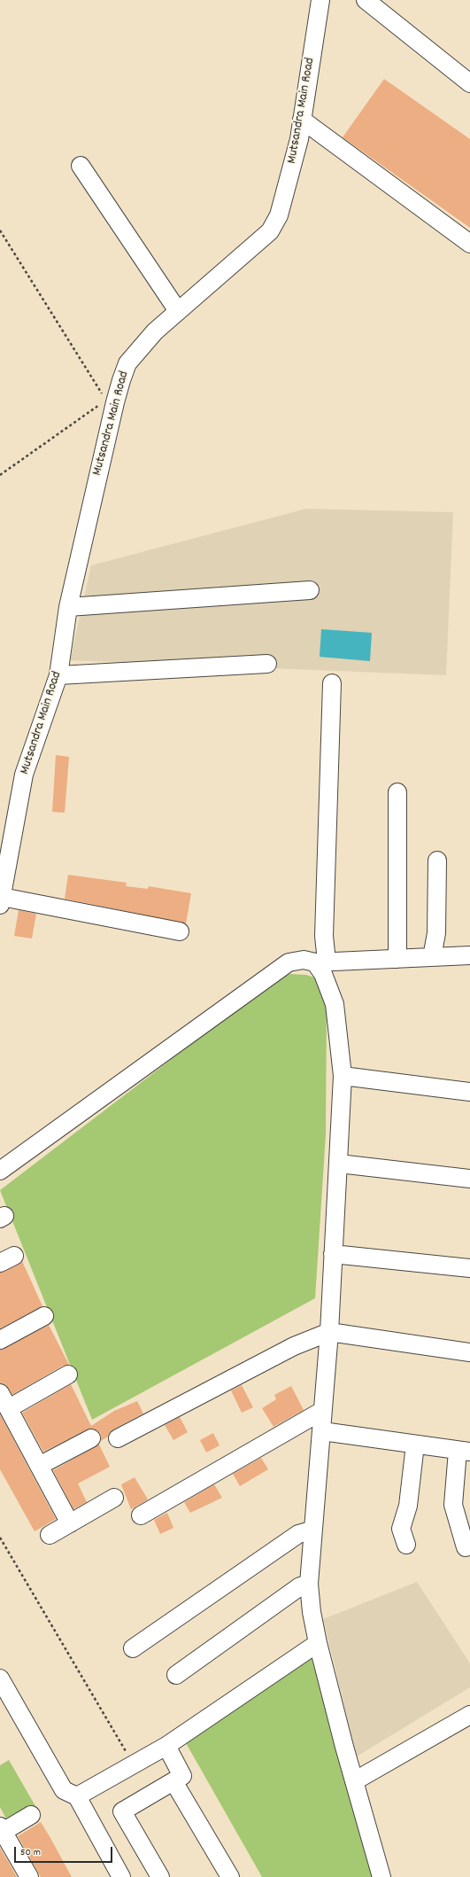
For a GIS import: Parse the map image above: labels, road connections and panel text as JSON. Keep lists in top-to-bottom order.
{
  "streets": {
    "street": ["Mutsandra Main Road"]
  },
  "scale_bar": "50 m"
}
